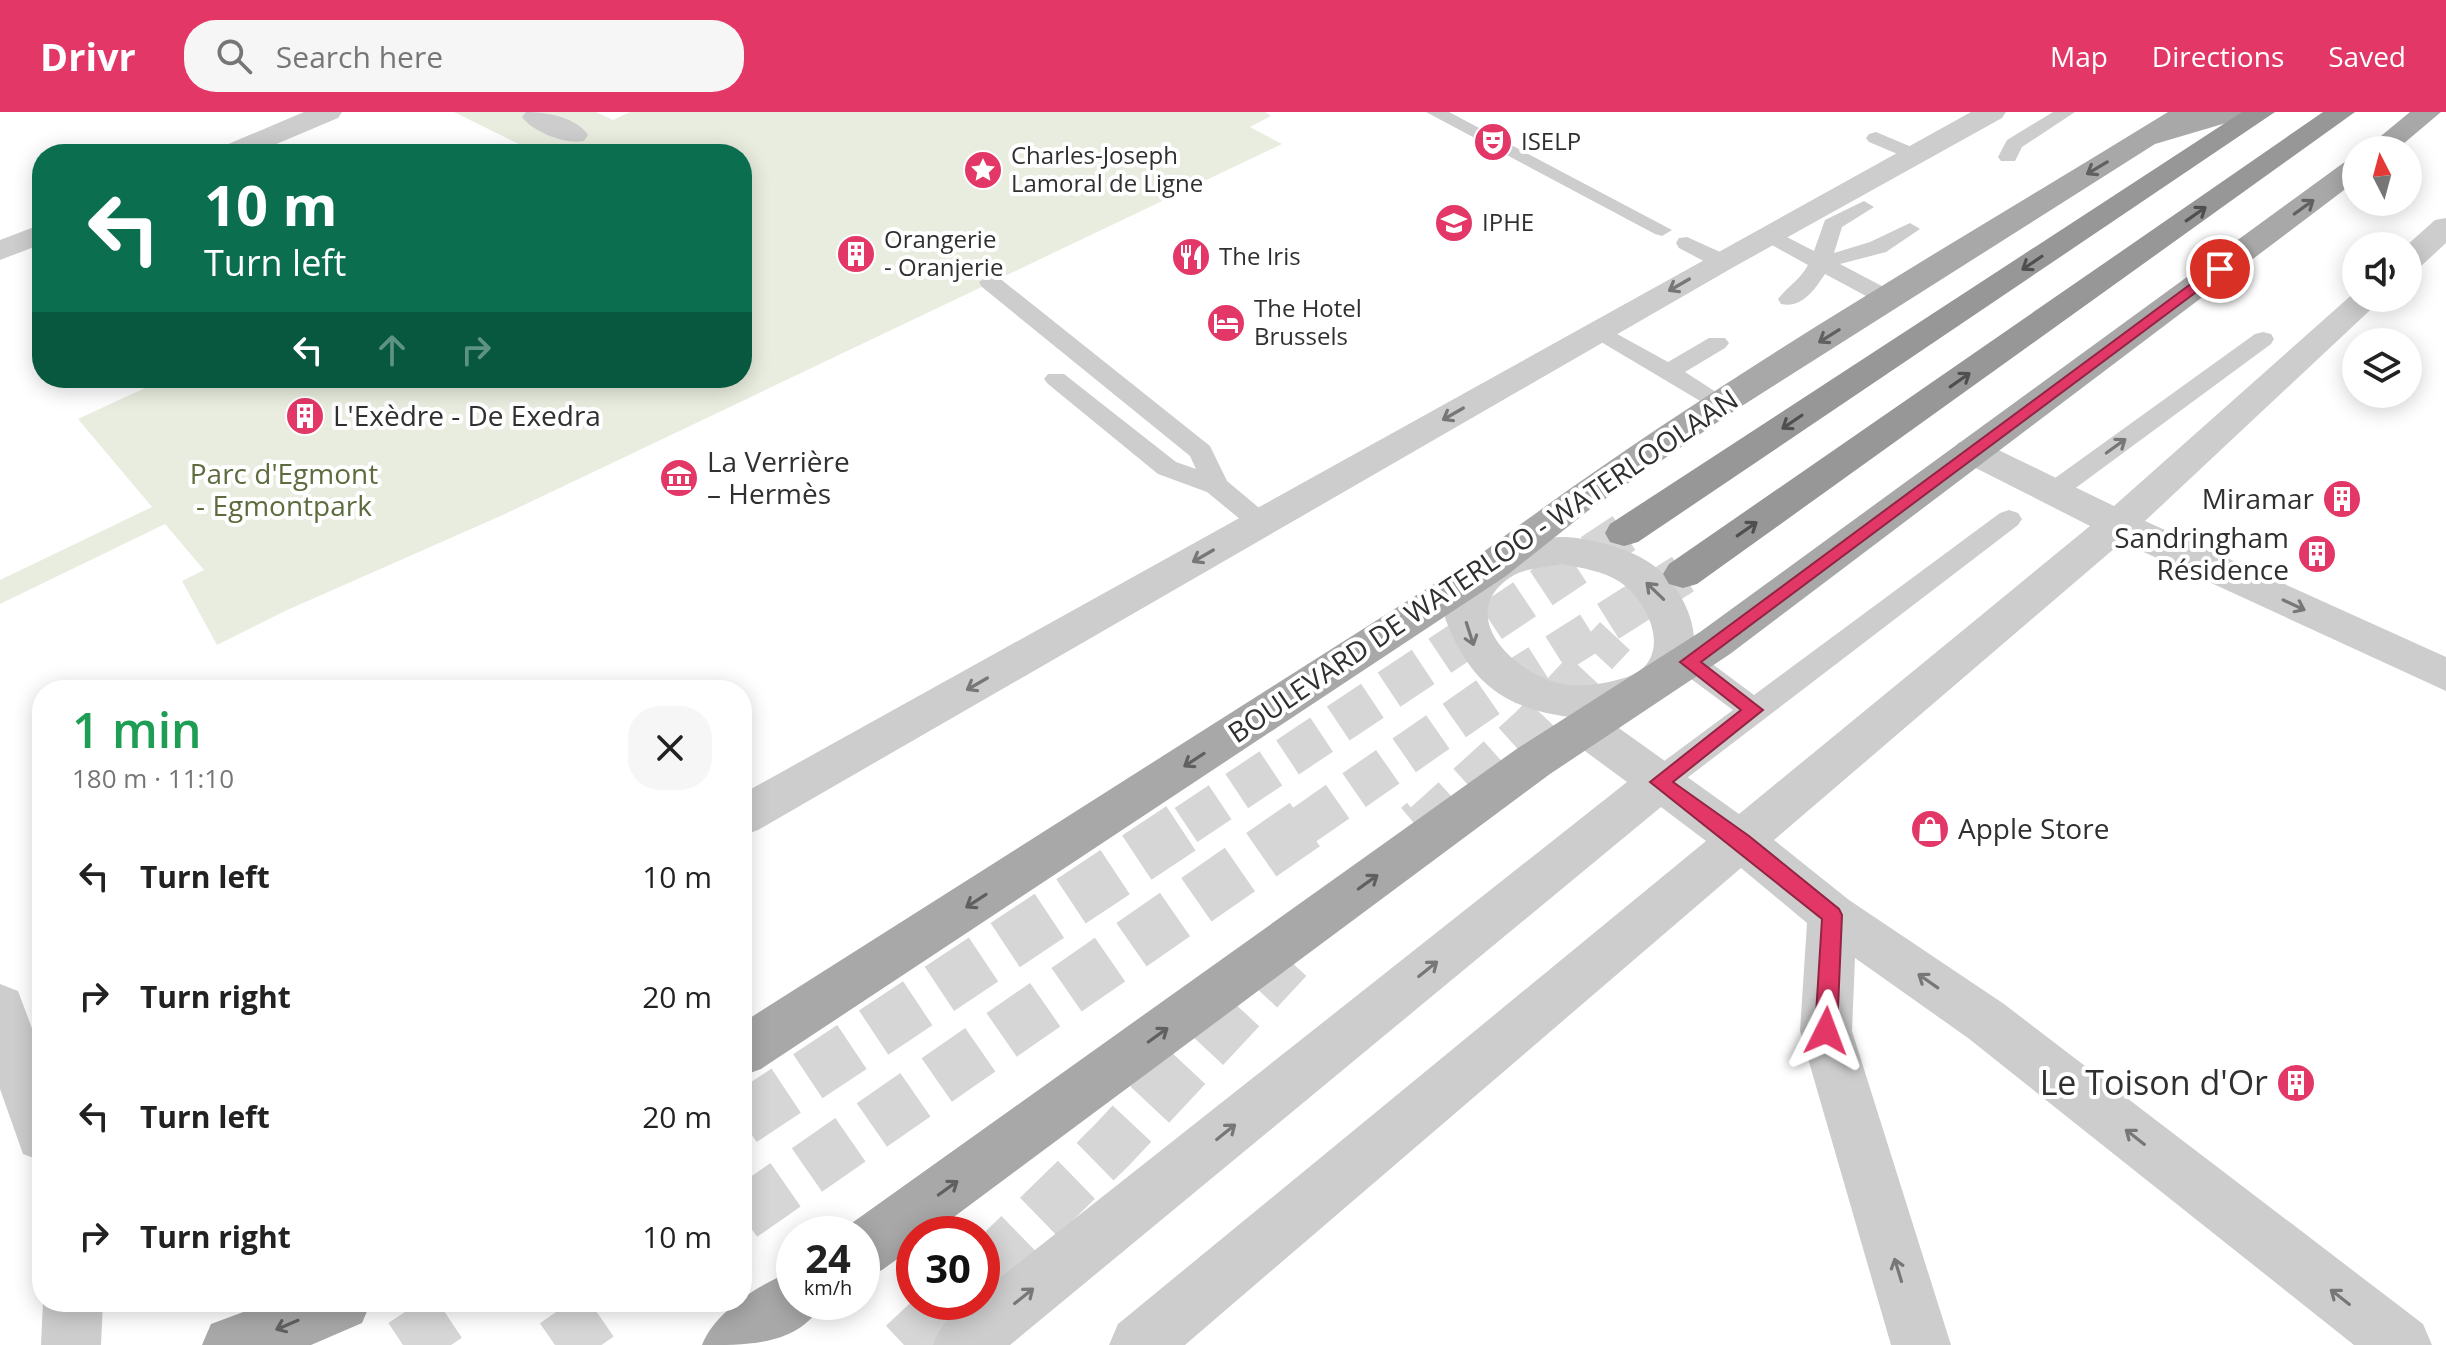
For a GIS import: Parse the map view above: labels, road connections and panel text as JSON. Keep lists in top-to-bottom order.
{
  "streets": {
    "main road": ["BOULEVARD DE WATERLOO - WATERLOOLAAN"]
  },
  "parks": ["Parc d'Egmont - Egmontpark"],
  "places": {
    "theatre": ["ISELP"],
    "place": ["Charles-Joseph Lamoral de Ligne"],
    "school or university": ["IPHE"],
    "building": [
      "Orangerie - Oranjerie",
      "L'Exèdre - De Exedra",
      "Miramar",
      "Sandringham Résidence",
      "Le Toison d'Or"
    ],
    "restaurant": ["The Iris"],
    "hotel": ["The Hotel Brussels"],
    "museum": ["La Verrière – Hermès"],
    "shop": ["Apple Store"]
  },
  "north": "top",
  "page": {
    "header": "Drivr",
    "search": "Search here",
    "nav": ["Map", "Directions", "Saved"],
    "turn": ["10 m", "Turn left"],
    "heading": ["1 min", "180 m · 11:10"],
    "list": [
      {
        "name": "Turn left",
        "value": "10 m"
      },
      {
        "name": "Turn right",
        "value": "20 m"
      },
      {
        "name": "Turn left",
        "value": "20 m"
      },
      {
        "name": "Turn right",
        "value": "10 m"
      }
    ],
    "speed": "24 km/h",
    "limit": "30"
  }
}
